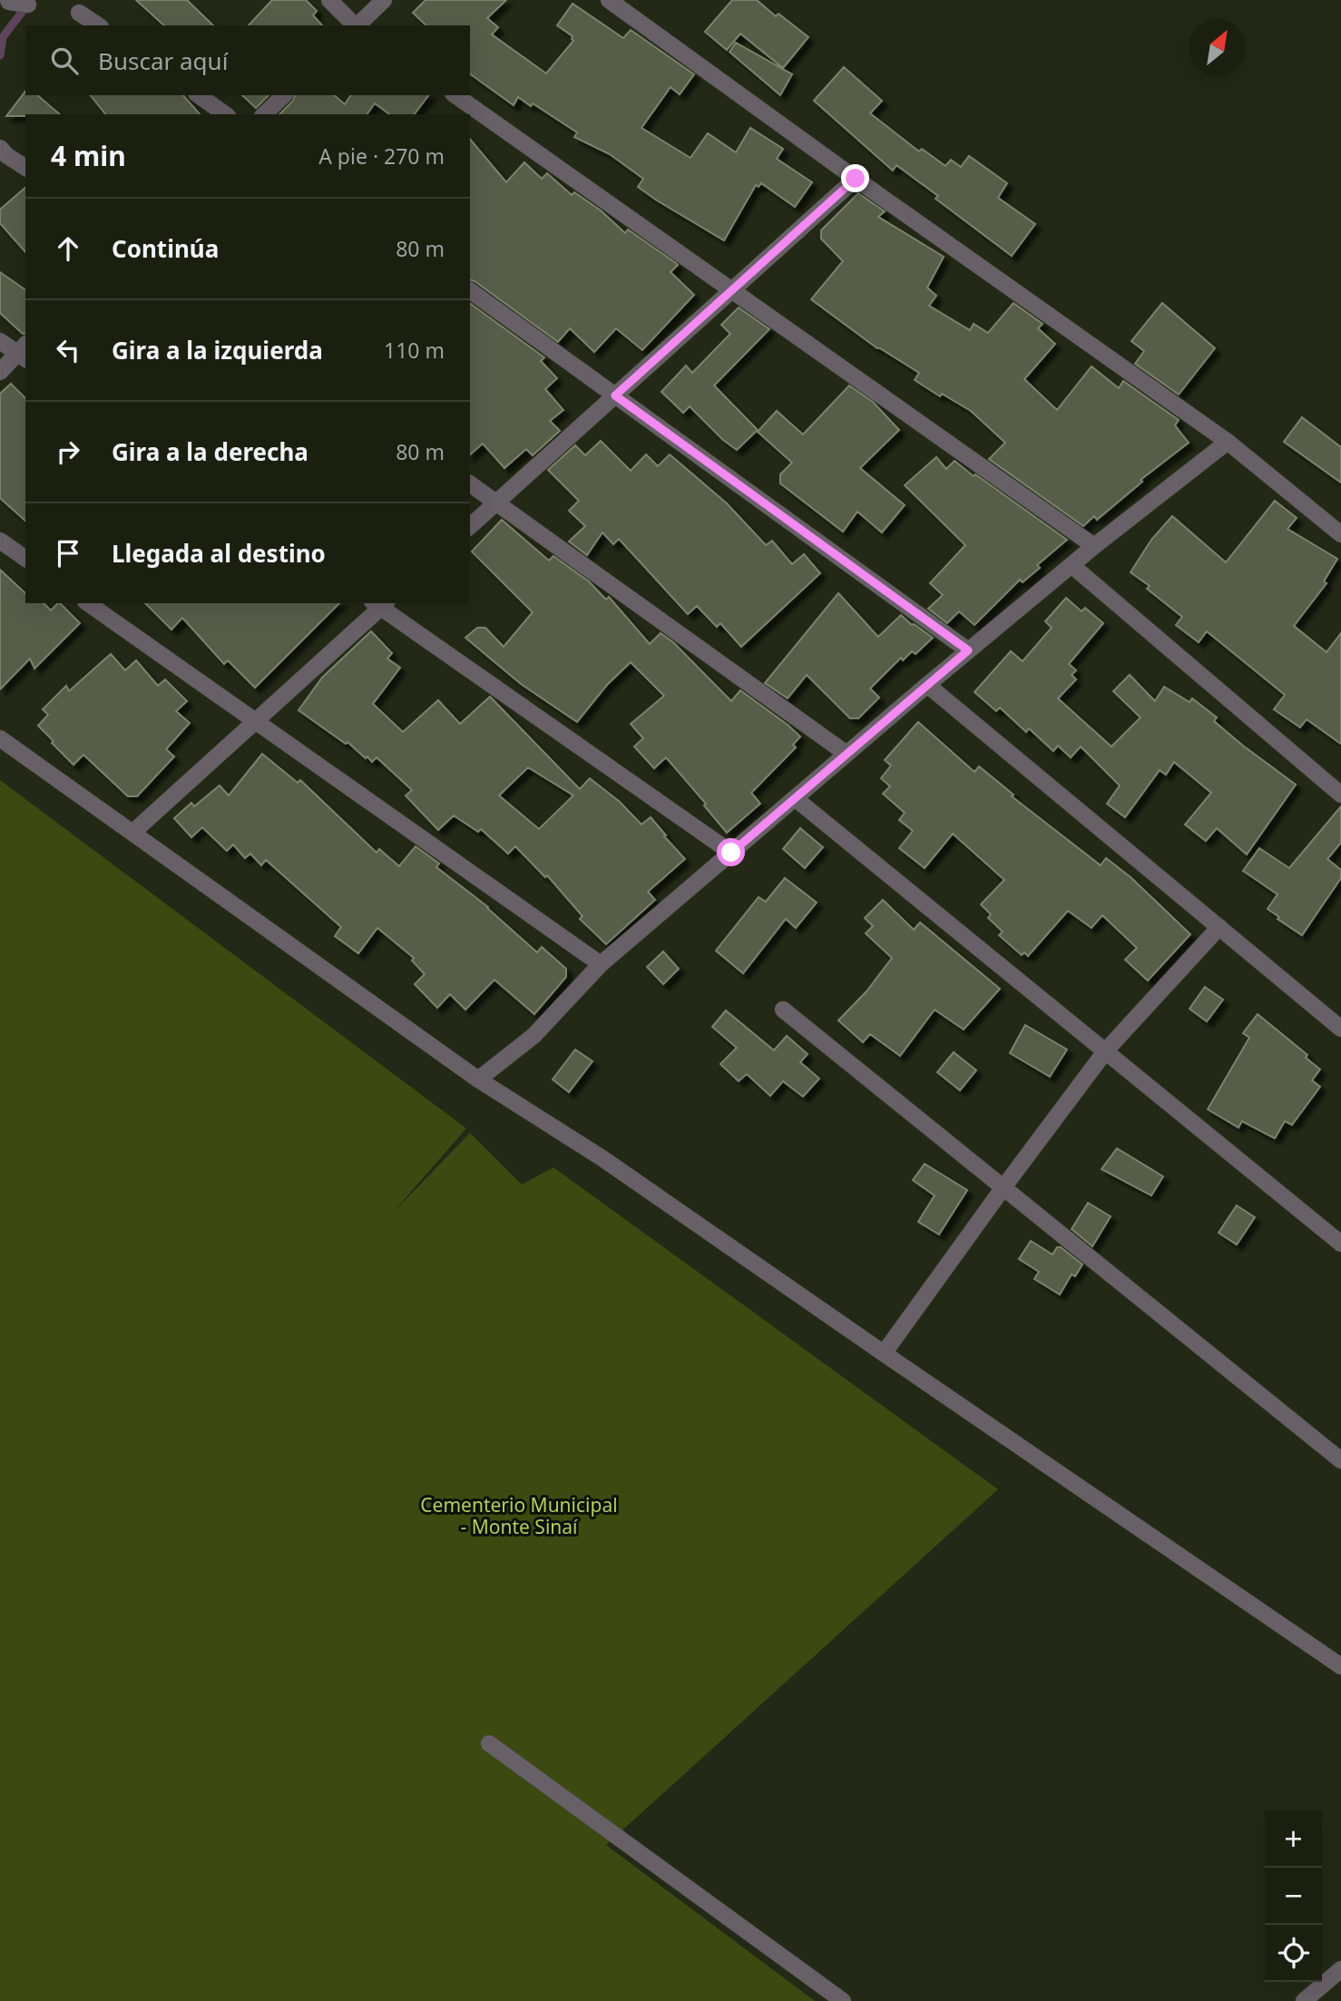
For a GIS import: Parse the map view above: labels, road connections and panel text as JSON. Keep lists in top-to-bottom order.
{
  "parks": ["Cementerio Municipal - Monte Sinaí"],
  "north": "top right",
  "page": {
    "search": "Buscar aquí",
    "heading": ["4 min", "A pie · 270 m"],
    "list": [
      ["Continúa", "80 m"],
      ["Gira a la izquierda", "110 m"],
      ["Gira a la derecha", "80 m"],
      "Llegada al destino"
    ],
    "map_buttons": ["+", "−"]
  }
}
